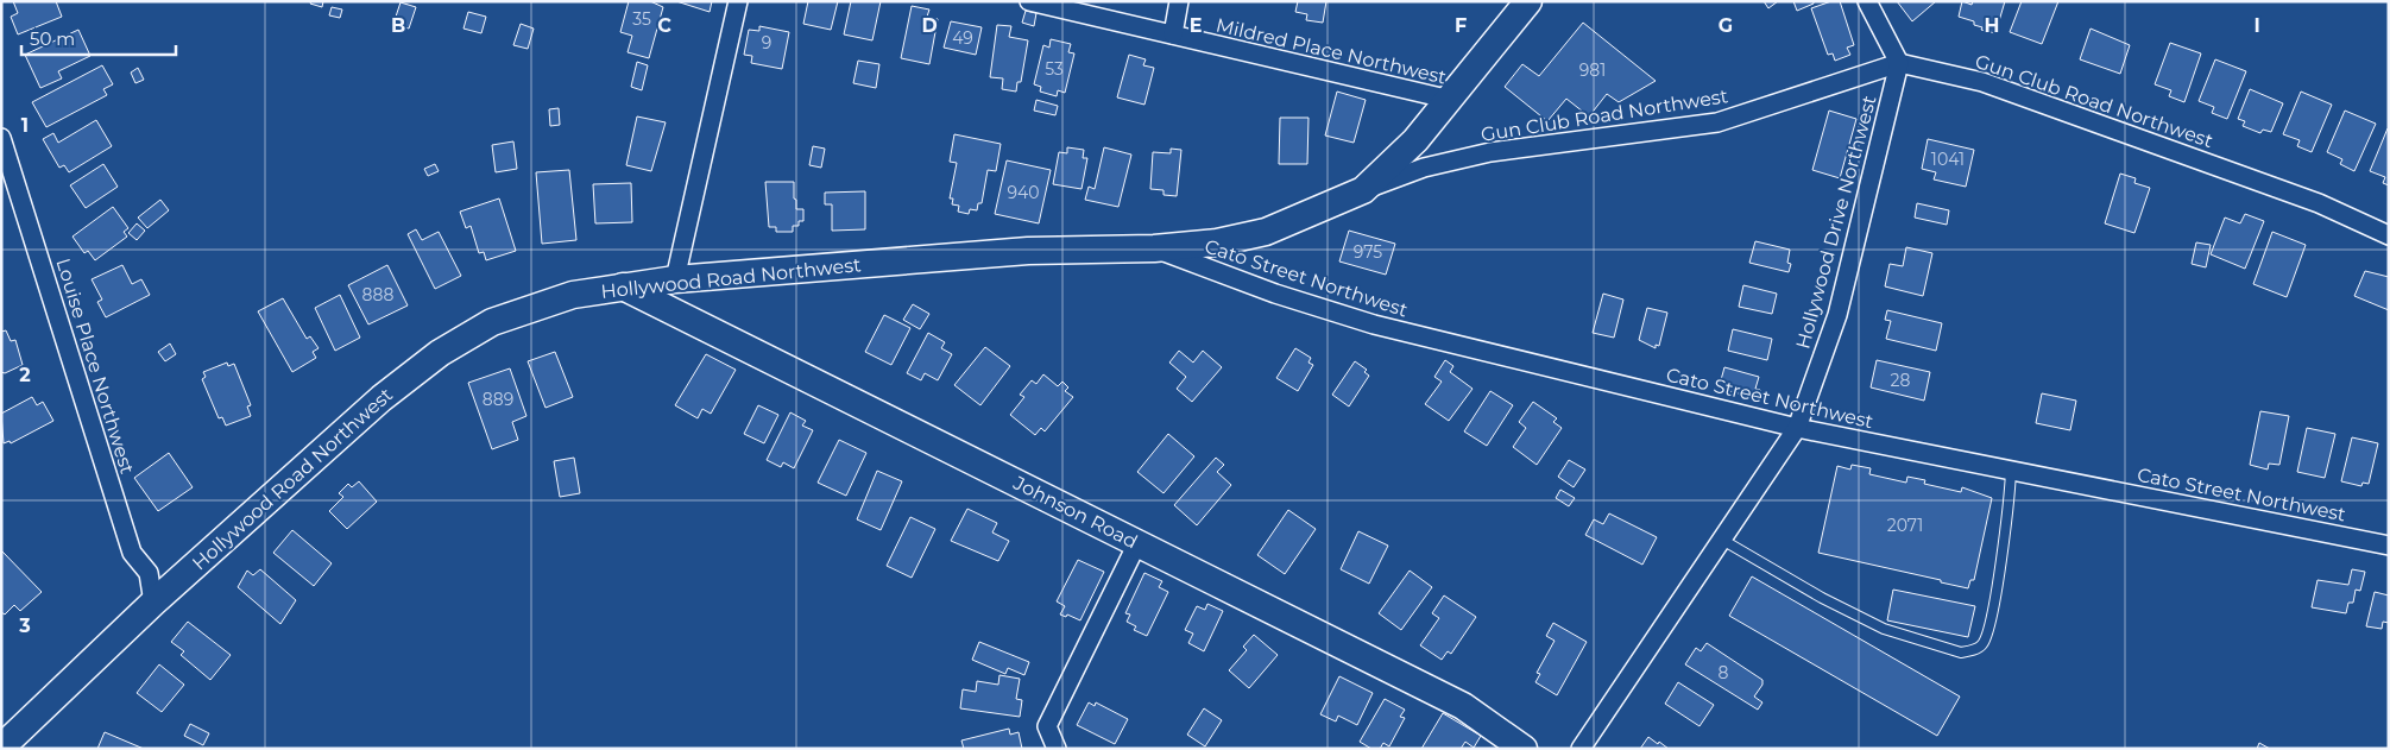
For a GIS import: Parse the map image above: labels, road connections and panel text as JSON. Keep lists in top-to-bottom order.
{
  "streets": {
    "street": [
      "Mildred Place Northwest",
      "Gun Club Road Northwest",
      "Hollywood Drive Northwest",
      "Hollywood Road Northwest",
      "Cato Street Northwest",
      "Louise Place Northwest",
      "Johnson Road"
    ]
  },
  "crossings": [
    ["Mildred Place Northwest", "Hollywood Road Northwest"],
    ["Gun Club Road Northwest", "Hollywood Drive Northwest"],
    ["Gun Club Road Northwest", "Hollywood Road Northwest"],
    ["Hollywood Drive Northwest", "Cato Street Northwest"],
    ["Hollywood Road Northwest", "Cato Street Northwest"],
    ["Hollywood Road Northwest", "Louise Place Northwest"],
    ["Hollywood Road Northwest", "Johnson Road"]
  ],
  "house_numbers": [
    "35",
    "49",
    "9",
    "53",
    "981",
    "1041",
    "940",
    "975",
    "888",
    "28",
    "889",
    "2071",
    "8"
  ],
  "scale_bar": "50 m",
  "grid": {
    "columns": [
      "B",
      "C",
      "D",
      "E",
      "F",
      "G",
      "H",
      "I"
    ],
    "rows": ["1", "2", "3"]
  }
}
